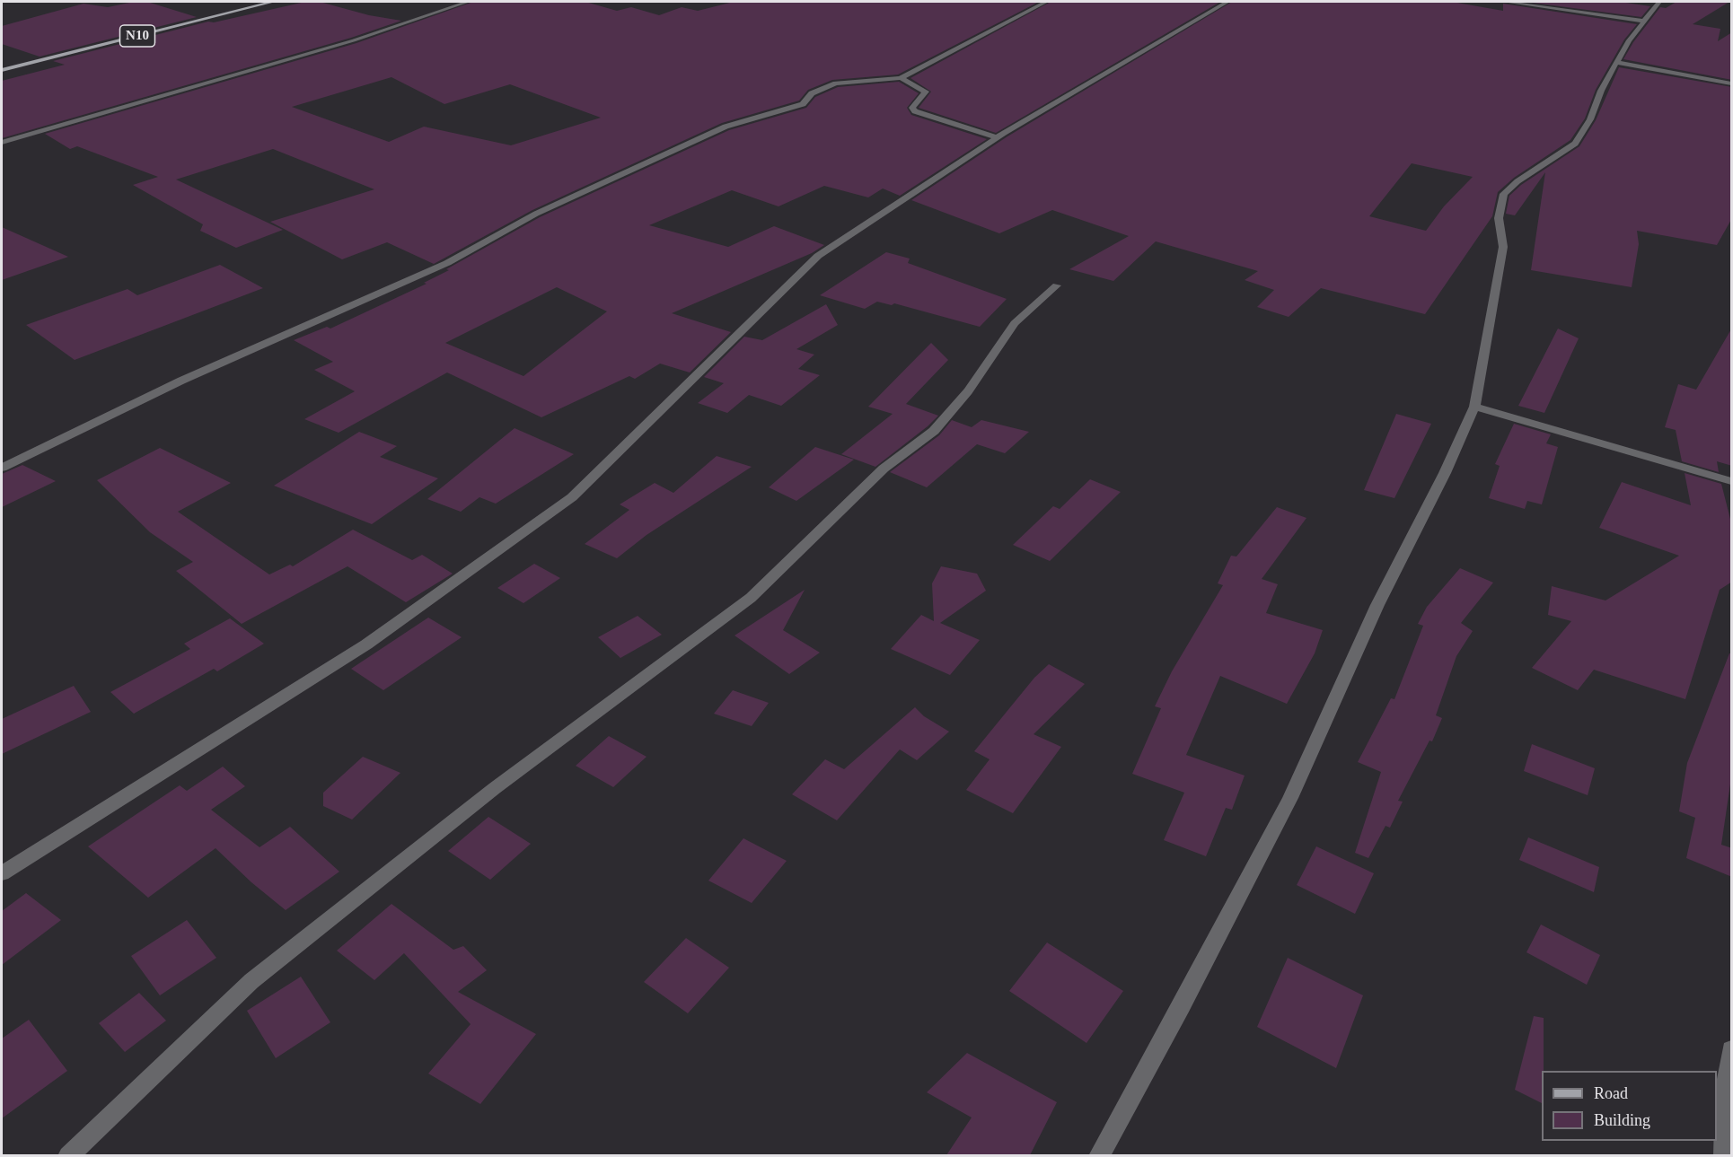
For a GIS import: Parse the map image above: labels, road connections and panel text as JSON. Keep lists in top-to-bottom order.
{
  "streets": {
    "main road": ["N10"]
  },
  "legend": ["Road", "Building"]
}
